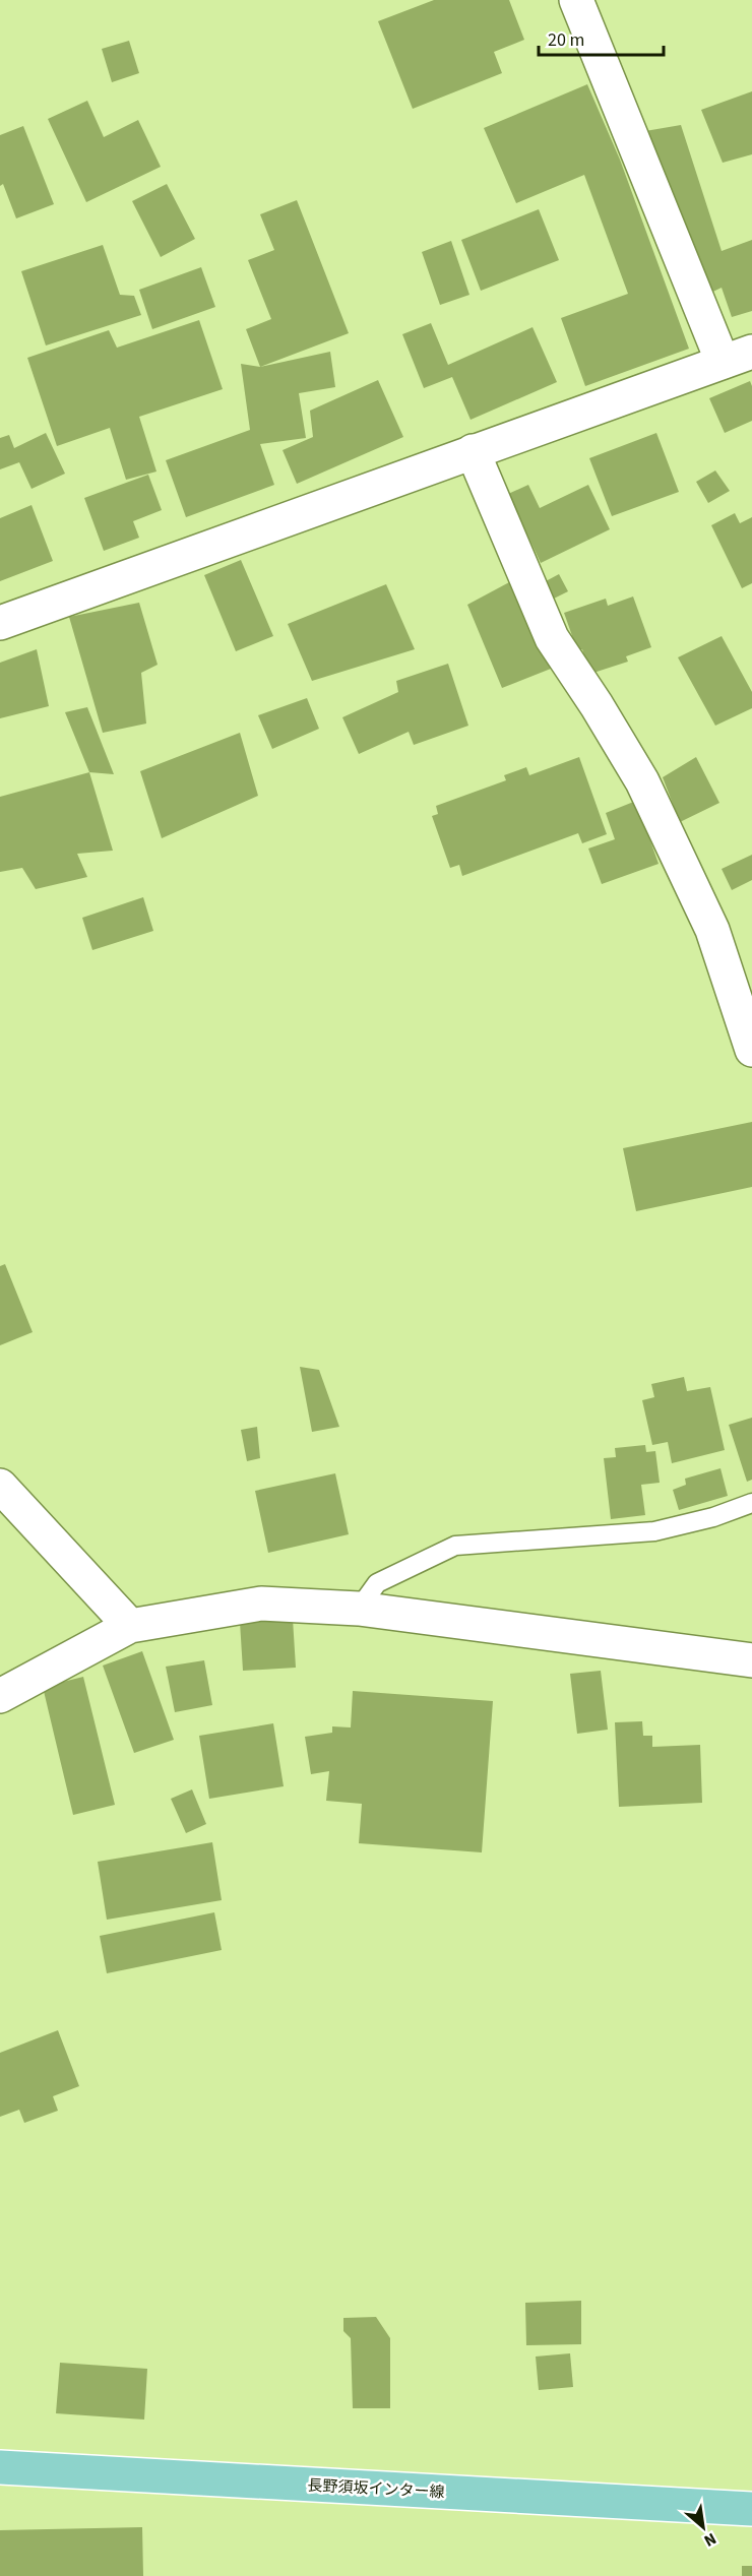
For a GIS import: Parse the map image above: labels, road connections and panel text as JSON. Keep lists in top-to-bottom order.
{
  "streets": {
    "main road": ["長野須坂インター線"]
  },
  "scale_bar": "20 m",
  "north": "bottom right"
}
